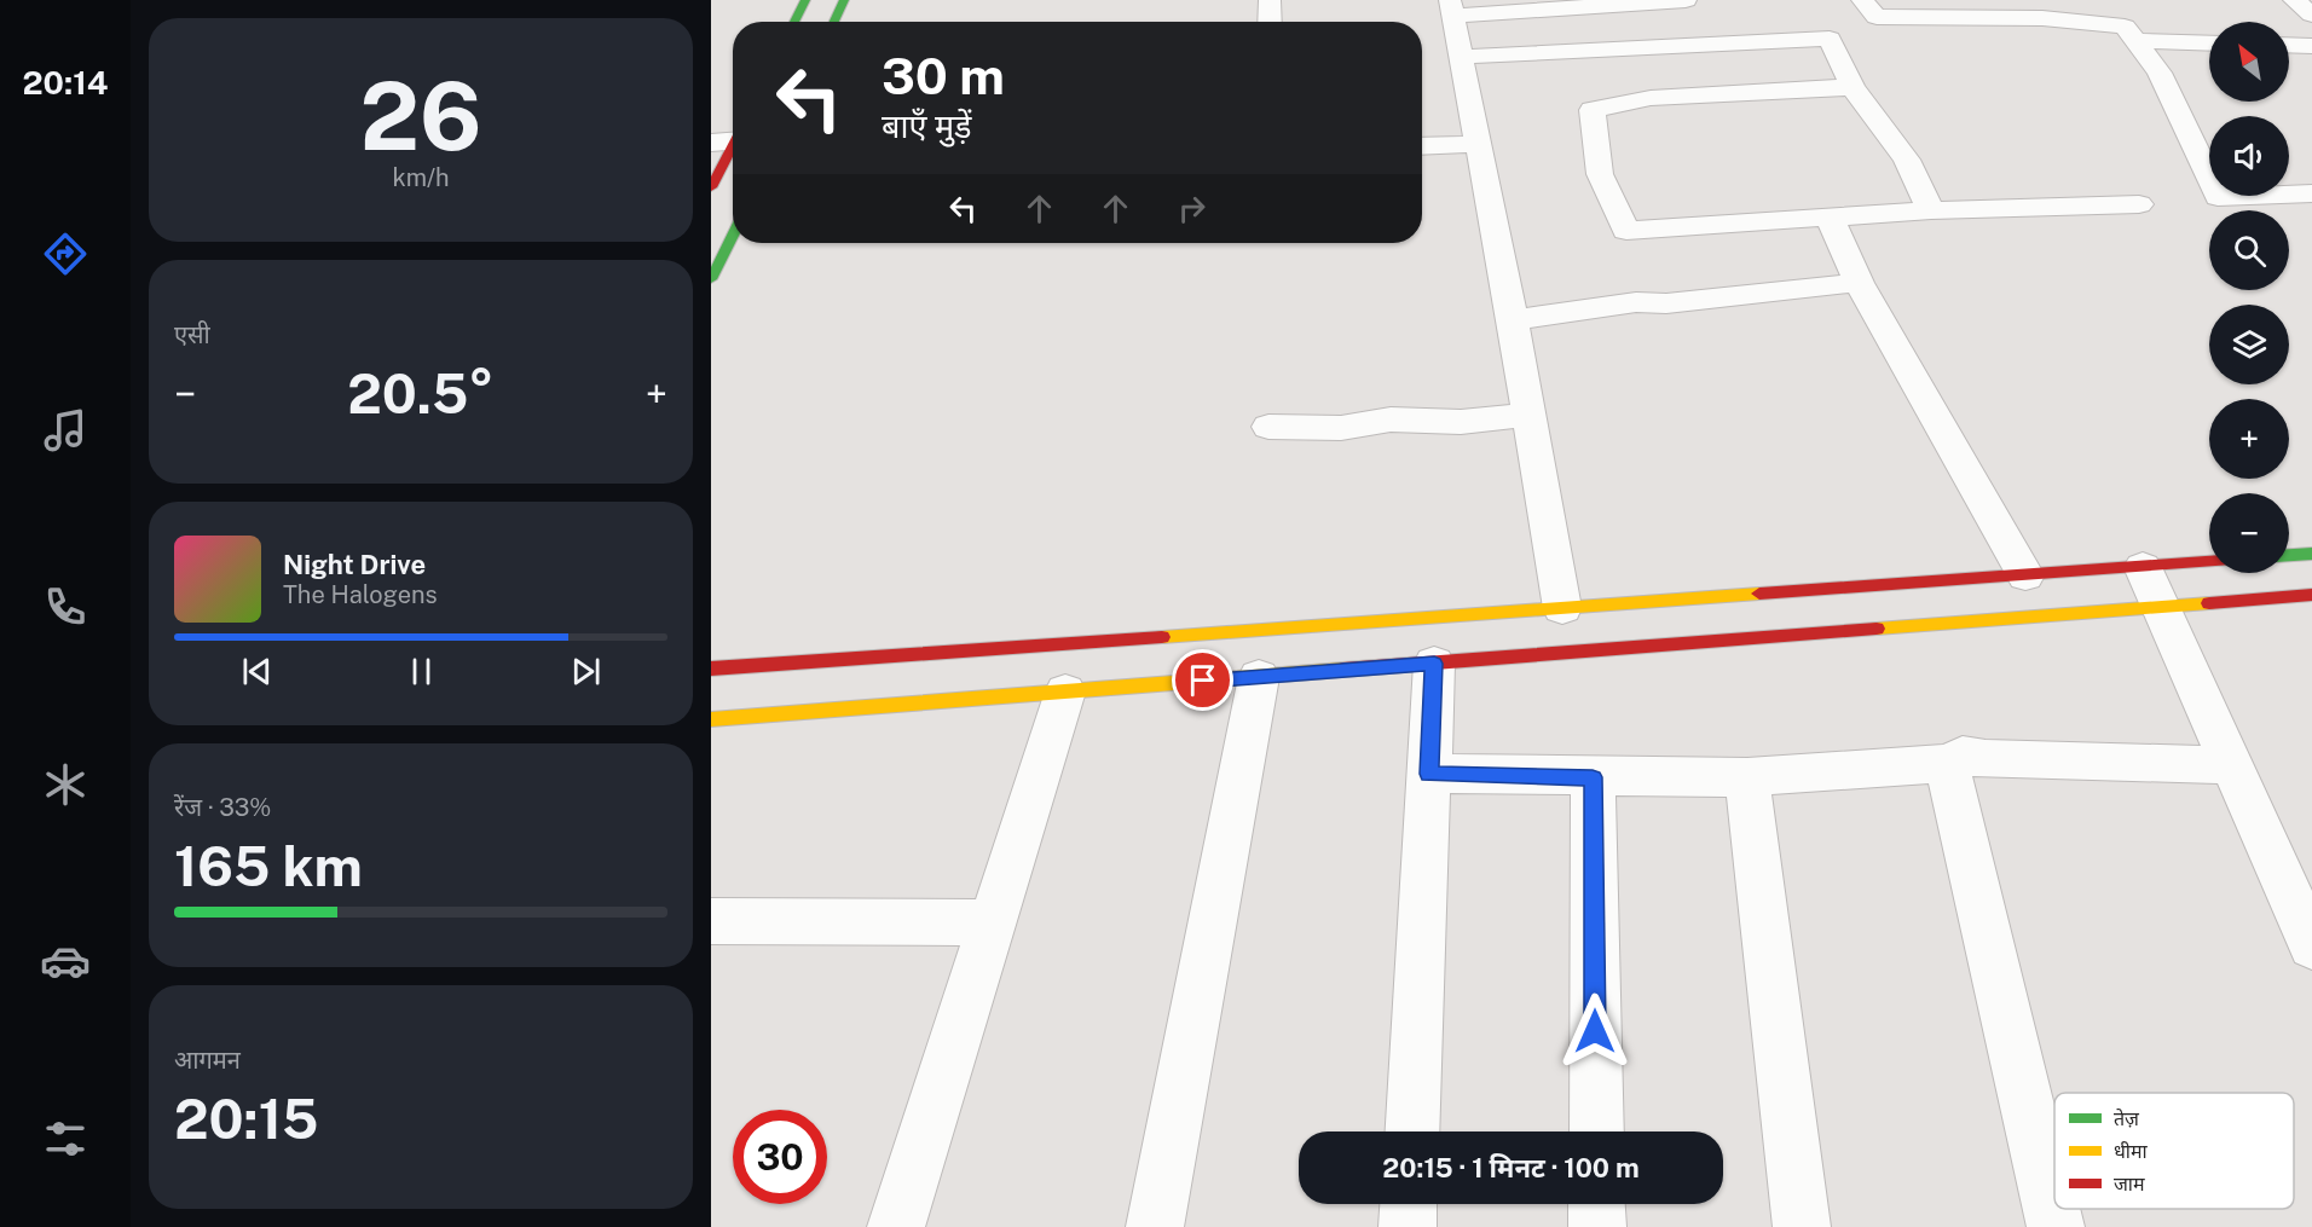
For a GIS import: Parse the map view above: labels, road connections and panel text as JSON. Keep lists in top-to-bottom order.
{
  "legend": ["तेज़", "धीमा", "जाम"],
  "north": "top left",
  "page": {
    "tabs": "20:14",
    "tile": [
      ["26", "km/h"],
      "एसी",
      ["रेंज · 33%", "165 km"],
      ["आगमन", "20:15"]
    ],
    "map_buttons": ["+", "−"],
    "turn": ["30 m", "बाएँ मुड़ें"],
    "heat": ["−", "20.5°", "+"],
    "song": ["Night Drive", "The Halogens"],
    "limit": "30",
    "trip": "20:15 · 1 मिनट · 100 m"
  }
}
